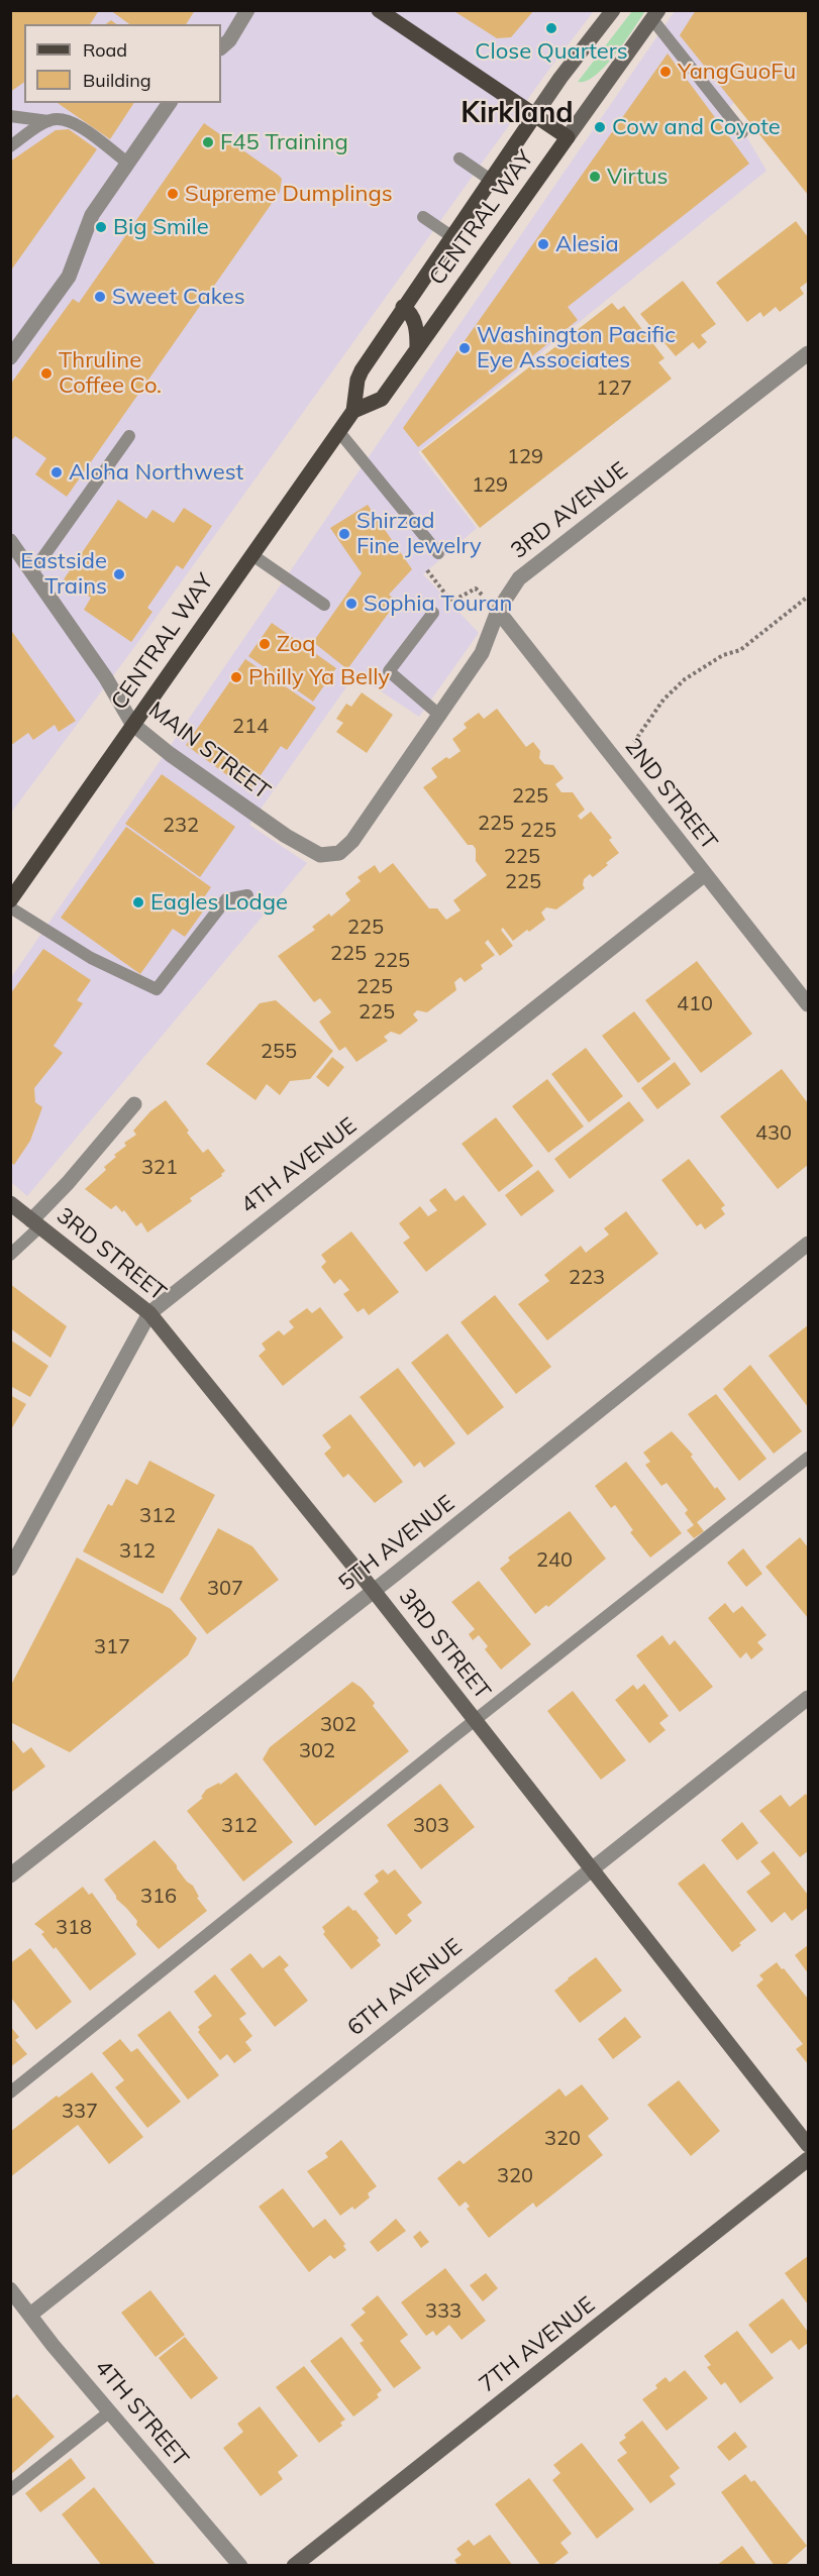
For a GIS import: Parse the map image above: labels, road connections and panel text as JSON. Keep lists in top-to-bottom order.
{
  "streets": {
    "main road": ["CENTRAL WAY"],
    "street": [
      "3RD AVENUE",
      "MAIN STREET",
      "2ND STREET",
      "4TH AVENUE",
      "3RD STREET",
      "5TH AVENUE",
      "6TH AVENUE",
      "7TH AVENUE",
      "4TH STREET"
    ]
  },
  "crossings": [
    ["CENTRAL WAY", "MAIN STREET"],
    ["3RD AVENUE", "MAIN STREET"],
    ["3RD AVENUE", "2ND STREET"],
    ["2ND STREET", "4TH AVENUE"],
    ["4TH AVENUE", "3RD STREET"],
    ["3RD STREET", "5TH AVENUE"],
    ["3RD STREET", "6TH AVENUE"],
    ["6TH AVENUE", "4TH STREET"]
  ],
  "districts": ["Kirkland"],
  "places": [
    "Close Quarters",
    "YangGuoFu",
    "Cow and Coyote",
    "F45 Training",
    "Virtus",
    "Supreme Dumplings",
    "Big Smile",
    "Alesia",
    "Sweet Cakes",
    "Washington Pacific Eye Associates",
    "Thruline Coffee Co.",
    "Aloha Northwest",
    "Shirzad Fine Jewelry",
    "Eastside Trains",
    "Sophia Touran",
    "Zoq",
    "Philly Ya Belly",
    "Eagles Lodge"
  ],
  "house_numbers": [
    "127",
    "129",
    "129",
    "214",
    "225",
    "225",
    "232",
    "225",
    "225",
    "225",
    "225",
    "225",
    "225",
    "225",
    "410",
    "225",
    "255",
    "430",
    "321",
    "223",
    "312",
    "312",
    "240",
    "307",
    "317",
    "302",
    "302",
    "312",
    "303",
    "316",
    "318",
    "337",
    "320",
    "320",
    "333"
  ],
  "legend": ["Road", "Building"]
}
